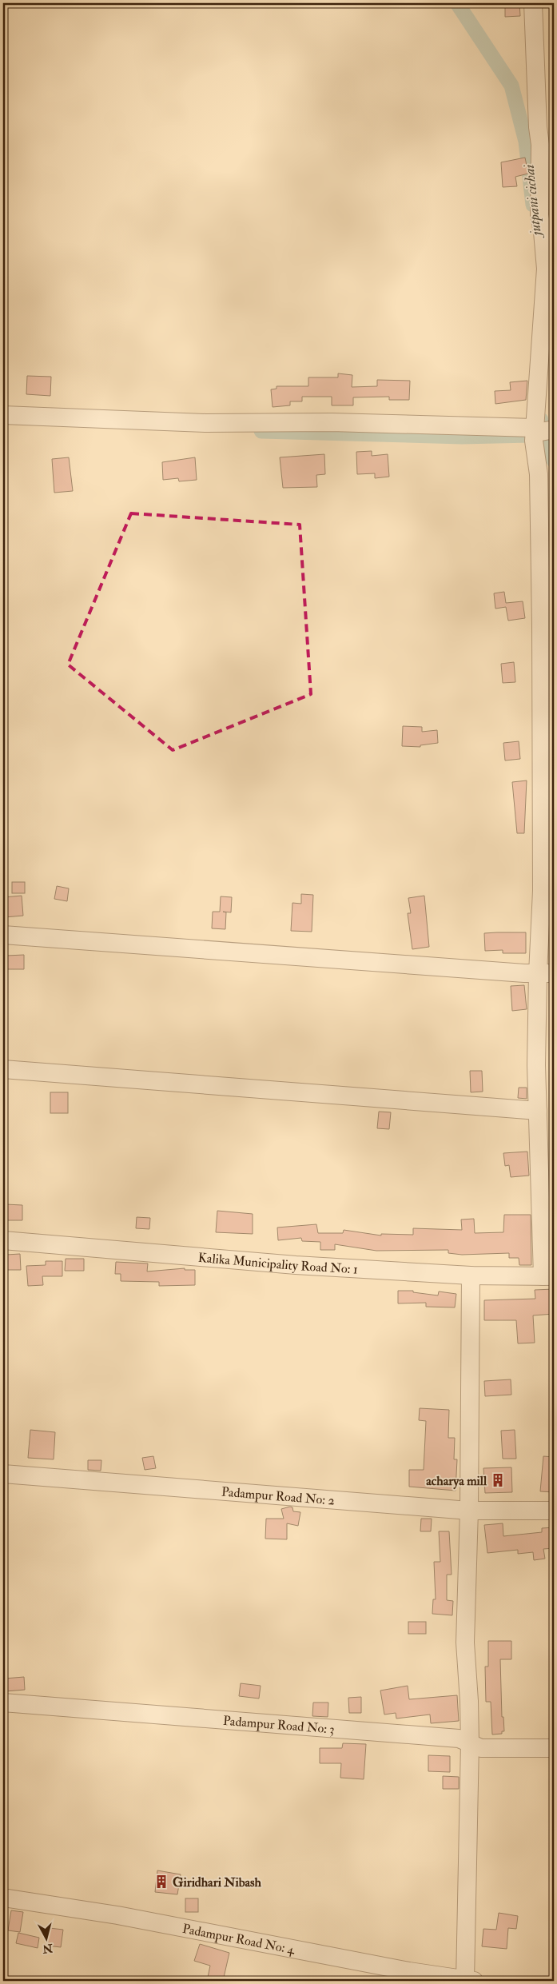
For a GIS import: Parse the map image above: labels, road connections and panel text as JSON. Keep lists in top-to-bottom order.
{
  "streets": {
    "street": [
      "Kalika Municipality Road No: 1",
      "Padampur Road No: 2",
      "Padampur Road No: 3",
      "Padampur Road No: 4"
    ]
  },
  "water": ["jutpani cichai"],
  "places": {
    "building": ["acharya mill", "Giridhari Nibash"]
  },
  "north": "bottom"
}
